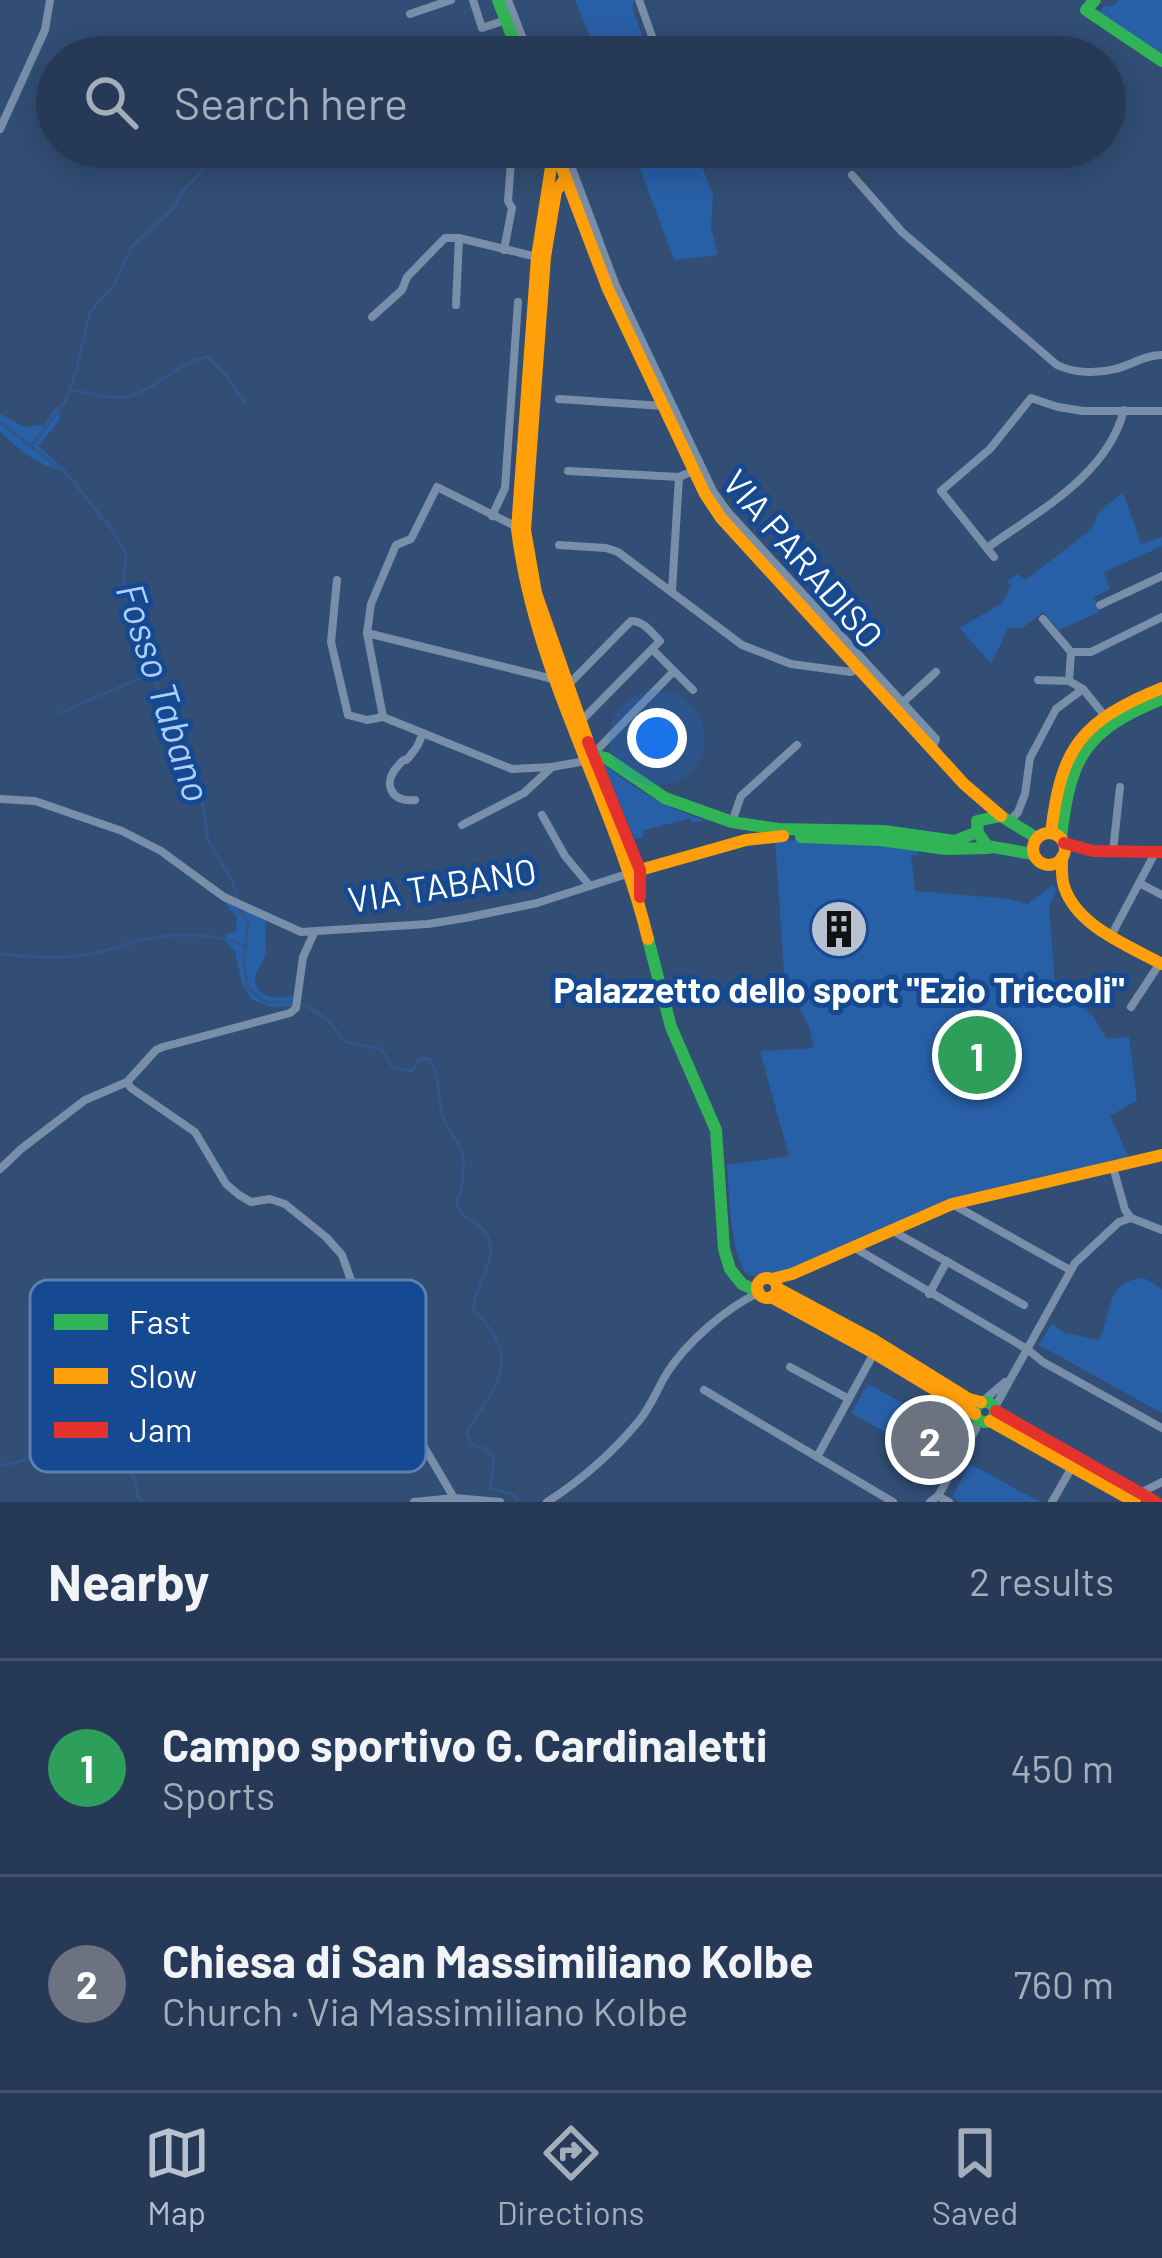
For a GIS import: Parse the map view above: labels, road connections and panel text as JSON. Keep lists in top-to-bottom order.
{
  "streets": {
    "street": ["VIA PARADISO", "VIA TABANO"]
  },
  "crossings": [
    ["VIA PARADISO", "VIA TABANO"]
  ],
  "water": ["Fosso Tabano"],
  "places": {
    "building": ["Palazzetto dello sport \"Ezio Triccoli\""]
  },
  "legend": ["Fast", "Slow", "Jam"],
  "page": {
    "search": "Search here",
    "pins": ["1", "2"],
    "heading": ["Nearby", "2 results"],
    "list": [
      {
        "mark": "1",
        "name": "Campo sportivo G. Cardinaletti",
        "note": "Sports",
        "value": "450 m"
      },
      {
        "mark": "2",
        "name": "Chiesa di San Massimiliano Kolbe",
        "note": "Church · Via Massimiliano Kolbe",
        "value": "760 m"
      }
    ],
    "nav": ["Map", "Directions", "Saved"]
  }
}
